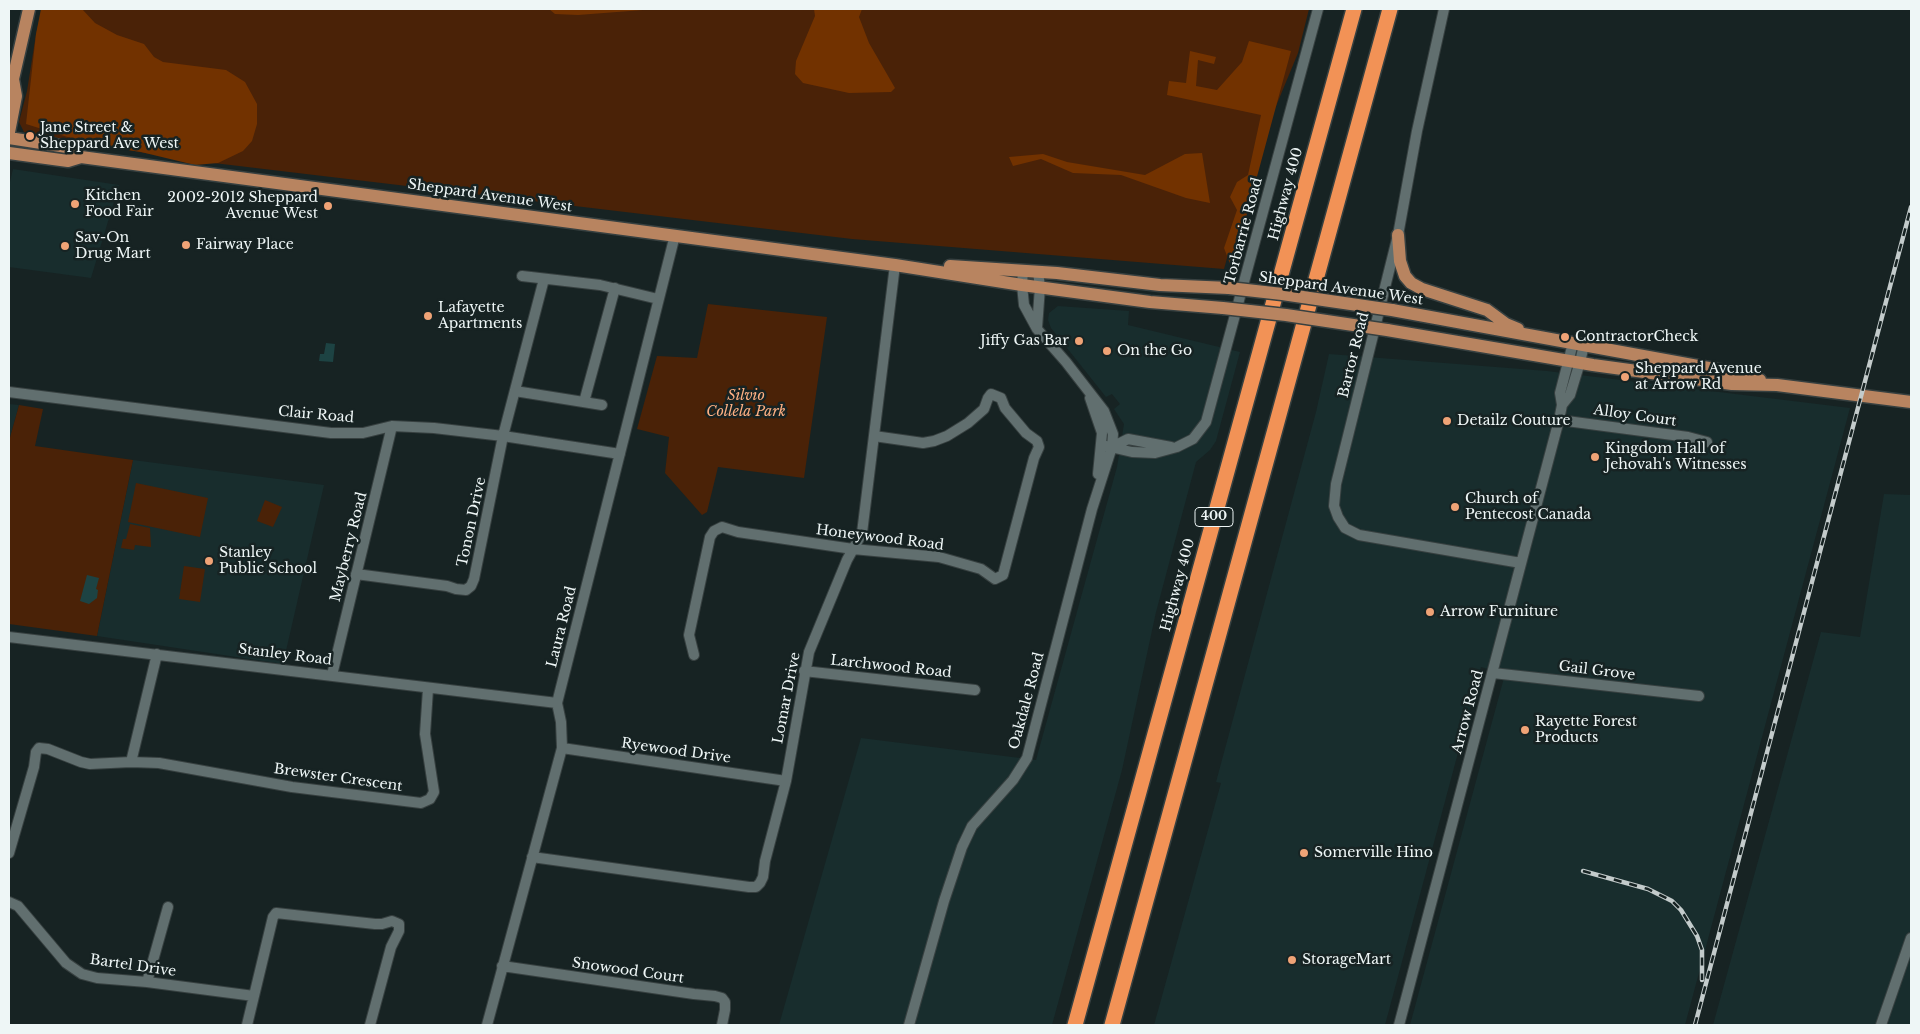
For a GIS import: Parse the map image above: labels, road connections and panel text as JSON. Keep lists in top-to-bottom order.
{
  "streets": {
    "highway": ["Highway 400", "400"],
    "main road": ["Sheppard Avenue West"],
    "street": [
      "Torbarrie Road",
      "Bartor Road",
      "Clair Road",
      "Alloy Court",
      "Tonon Drive",
      "Honeywood Road",
      "Mayberry Road",
      "Laura Road",
      "Stanley Road",
      "Larchwood Road",
      "Gail Grove",
      "Lomar Drive",
      "Oakdale Road",
      "Arrow Road",
      "Ryewood Drive",
      "Brewster Crescent",
      "Bartel Drive",
      "Snowood Court"
    ]
  },
  "crossings": [
    ["Sheppard Avenue West", "Laura Road"],
    ["Sheppard Avenue West", "Lomar Drive"],
    ["Sheppard Avenue West", "Oakdale Road"],
    ["Sheppard Avenue West", "Arrow Road"],
    ["Torbarrie Road", "Oakdale Road"],
    ["Bartor Road", "Arrow Road"],
    ["Clair Road", "Tonon Drive"],
    ["Clair Road", "Mayberry Road"],
    ["Clair Road", "Laura Road"],
    ["Alloy Court", "Arrow Road"],
    ["Tonon Drive", "Mayberry Road"],
    ["Honeywood Road", "Lomar Drive"],
    ["Mayberry Road", "Stanley Road"],
    ["Laura Road", "Stanley Road"],
    ["Laura Road", "Lomar Drive"],
    ["Laura Road", "Ryewood Drive"],
    ["Laura Road", "Snowood Court"],
    ["Stanley Road", "Brewster Crescent"],
    ["Larchwood Road", "Lomar Drive"],
    ["Gail Grove", "Arrow Road"],
    ["Lomar Drive", "Ryewood Drive"]
  ],
  "parks": ["Silvio Collela Park"],
  "places": [
    "Jane Street & Sheppard Ave West",
    "Kitchen Food Fair",
    "2002-2012 Sheppard Avenue West",
    "Fairway Place",
    "Sav-On Drug Mart",
    "Lafayette Apartments",
    "ContractorCheck",
    "Jiffy Gas Bar",
    "On the Go",
    "Sheppard Avenue at Arrow Rd",
    "Detailz Couture",
    "Kingdom Hall of Jehovah's Witnesses",
    "Church of Pentecost Canada",
    "Stanley Public School",
    "Arrow Furniture",
    "Rayette Forest Products",
    "Somerville Hino",
    "StorageMart"
  ]
}
